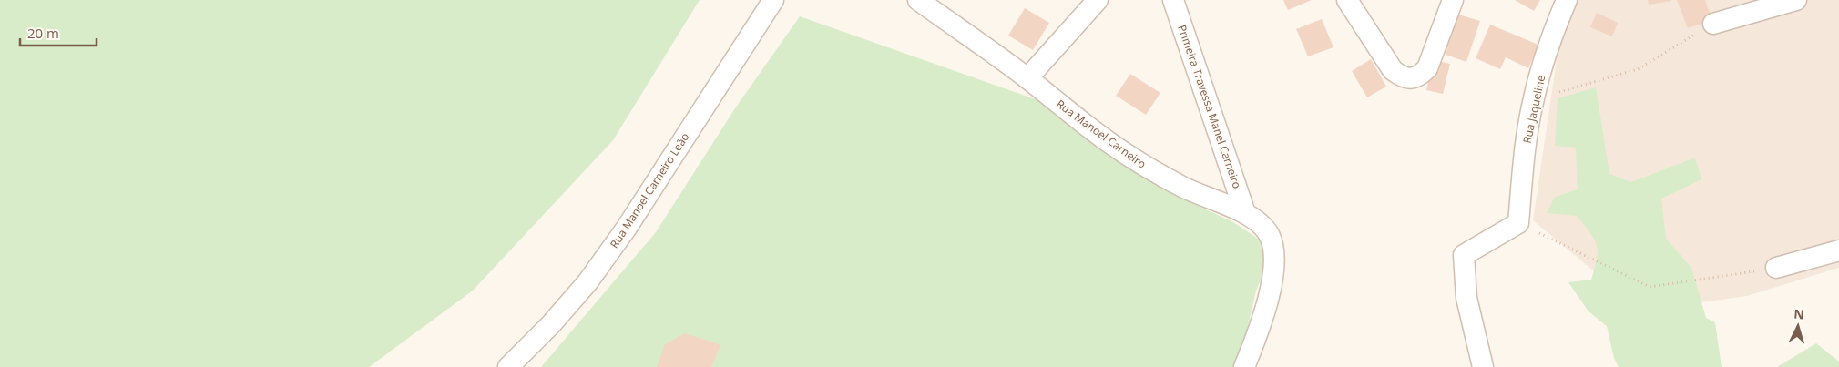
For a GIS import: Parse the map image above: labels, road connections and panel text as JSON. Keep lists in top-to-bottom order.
{
  "streets": {
    "street": [
      "Primeira Travessa Manel Carneiro",
      "Rua Jaqueline",
      "Rua Manoel Carneiro",
      "Rua Manoel Carneiro Leão"
    ]
  },
  "crossings": [
    ["Primeira Travessa Manel Carneiro", "Rua Manoel Carneiro"]
  ],
  "scale_bar": "20 m",
  "north": "top"
}
